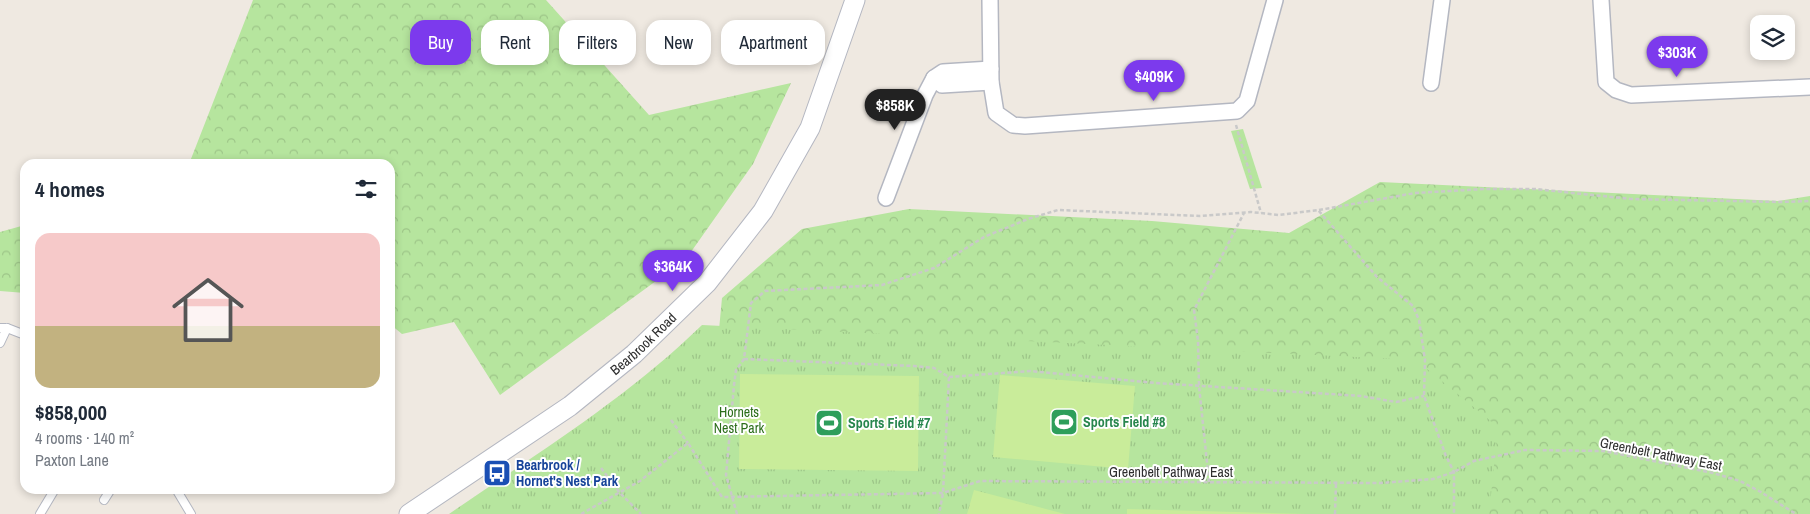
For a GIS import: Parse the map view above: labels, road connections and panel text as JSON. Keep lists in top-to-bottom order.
{
  "streets": {
    "street": ["Bearbrook Road"],
    "path": ["Greenbelt Pathway East"]
  },
  "parks": ["Hornets Nest Park"],
  "places": {
    "sports": ["Sports Field #8", "Sports Field #7"],
    "bus stop": ["Bearbrook / Hornet's Nest Park"]
  },
  "page": {
    "chip": [
      "Buy",
      "Rent",
      "Filters",
      "New",
      "Apartment"
    ],
    "price": [
      "$303K",
      "$409K",
      "$858K",
      "$364K"
    ],
    "heading": "4 homes",
    "list": [
      {
        "name": "$858,000",
        "note": "4 rooms · 140 m² · Paxton Lane"
      }
    ]
  }
}
